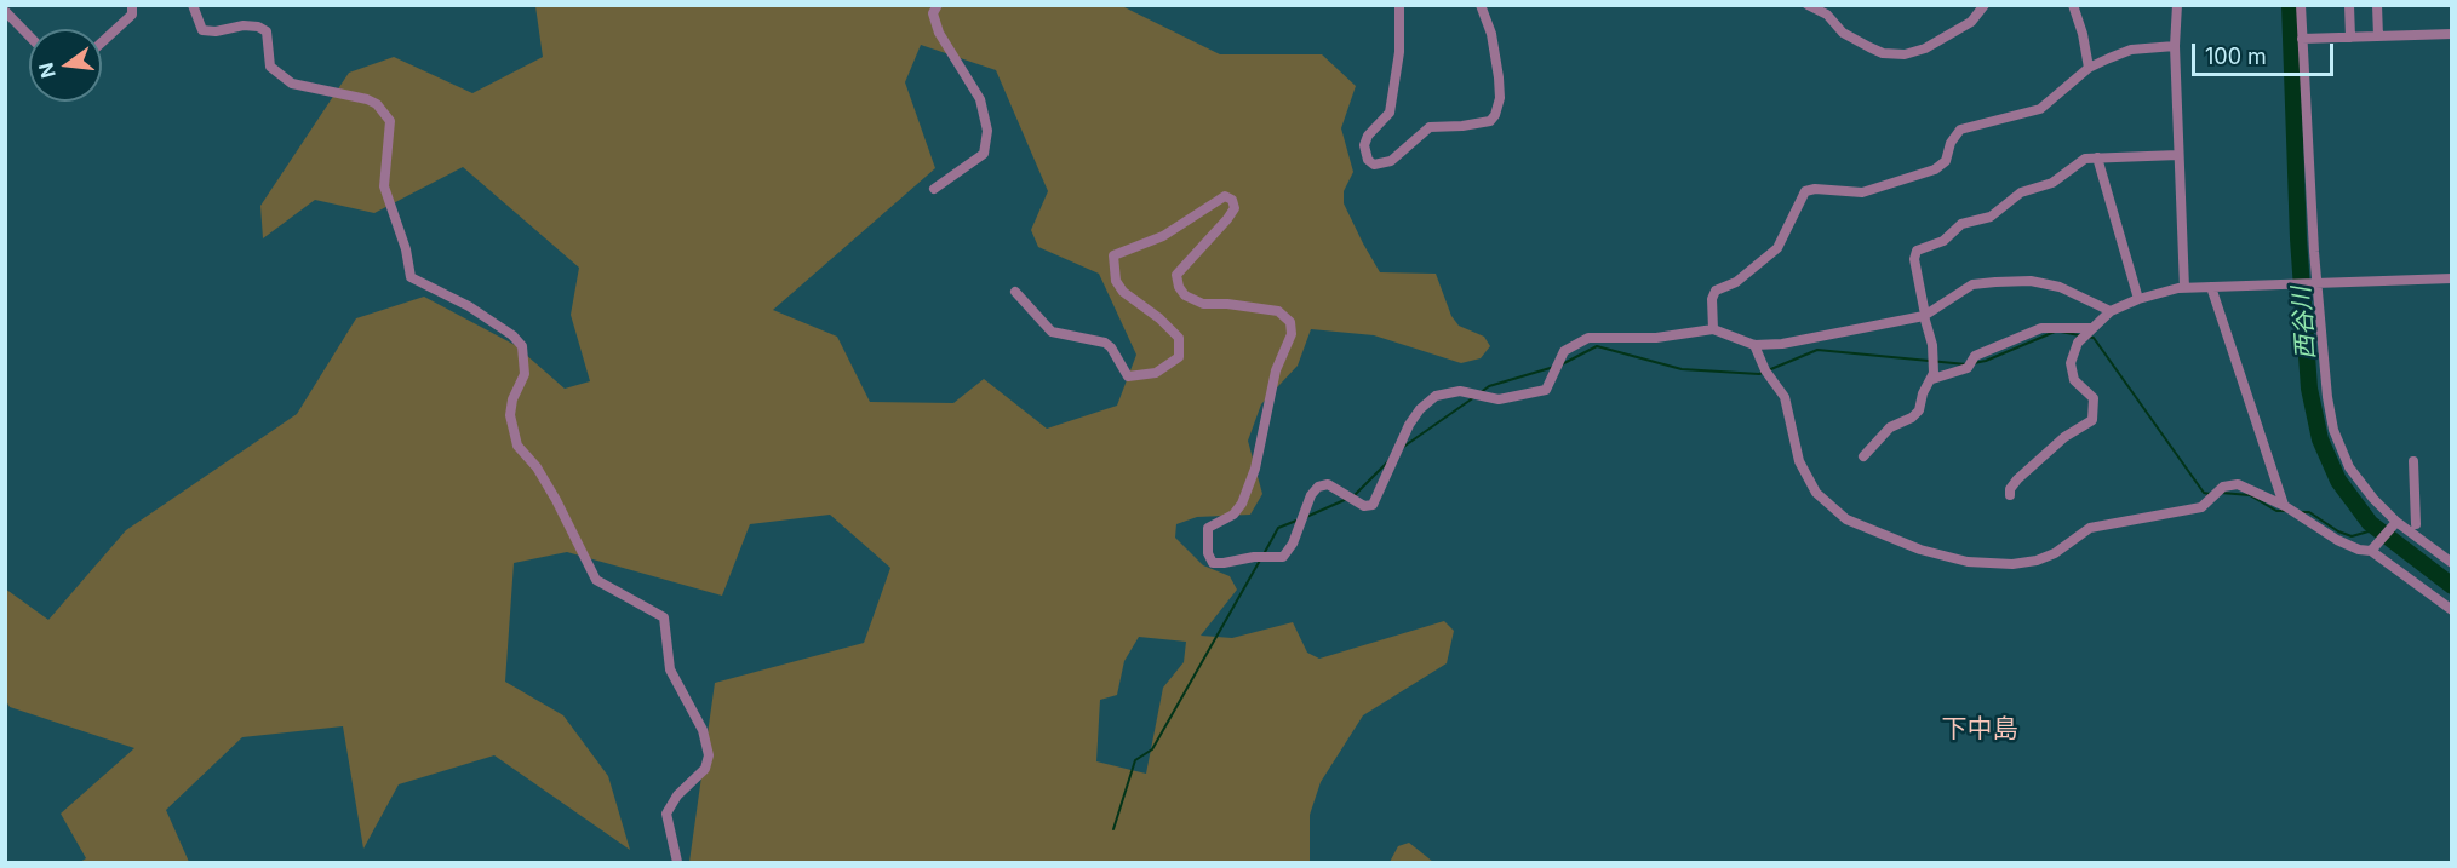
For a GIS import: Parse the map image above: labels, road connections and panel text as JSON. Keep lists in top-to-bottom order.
{
  "districts": ["下中島"],
  "water": ["西谷川"],
  "scale_bar": "100 m",
  "north": "left"
}
